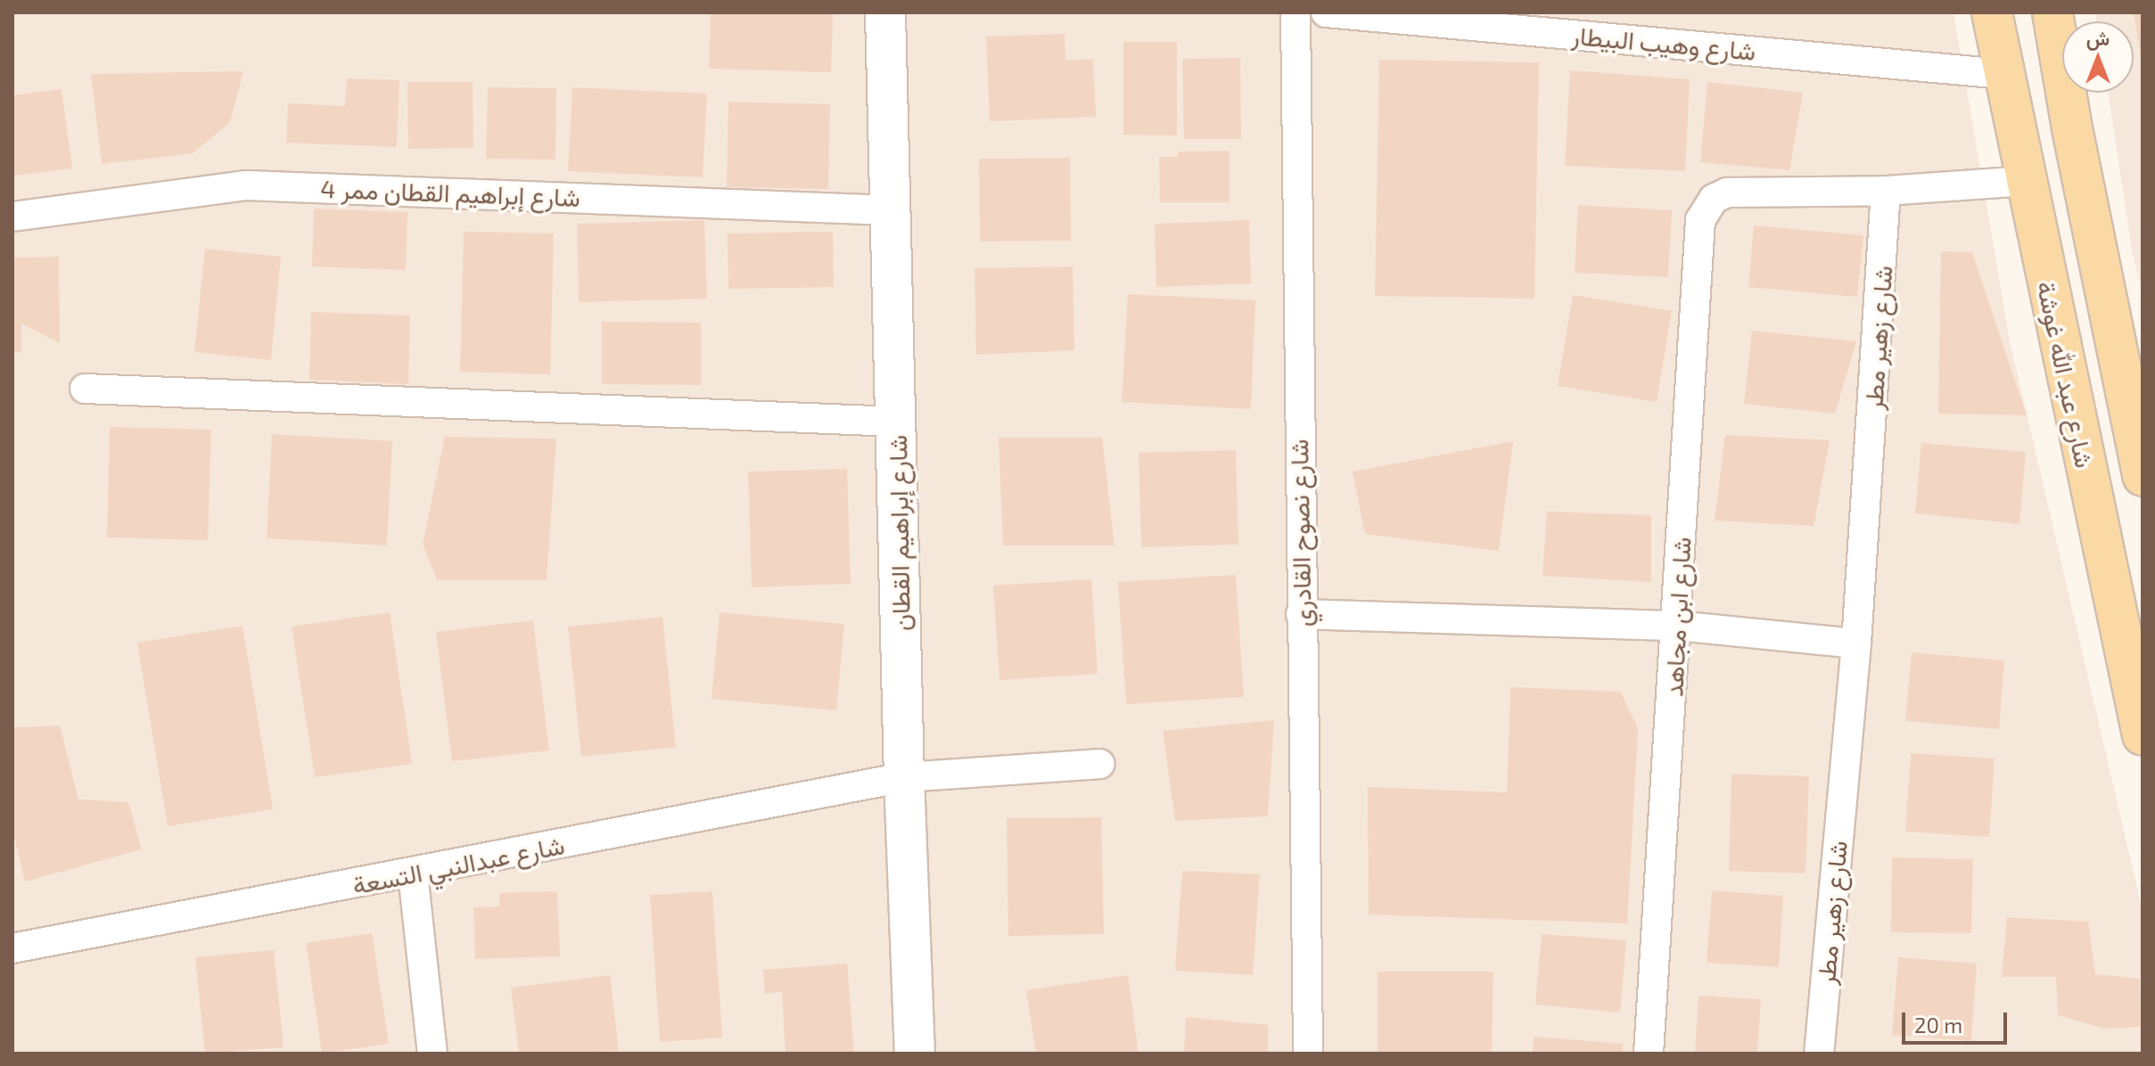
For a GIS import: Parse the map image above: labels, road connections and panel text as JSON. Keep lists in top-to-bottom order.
{
  "streets": {
    "main road": ["شارع عبد الله غوشة"],
    "street": [
      "شارع وهيب البيطار",
      "شارع إبراهيم القطان ممر 4",
      "شارع زهير مطر",
      "شارع إبراهيم القطان",
      "شارع نصوح القادري",
      "شارع ابن مجاهد",
      "شارع عبدالنبي التسعة"
    ]
  },
  "crossings": [
    ["شارع وهيب البيطار", "شارع عبد الله غوشة"],
    ["شارع إبراهيم القطان ممر 4", "شارع إبراهيم القطان"],
    ["شارع زهير مطر", "شارع ابن مجاهد"],
    ["شارع إبراهيم القطان", "شارع عبدالنبي التسعة"]
  ],
  "scale_bar": "20 m",
  "north": "top"
}
